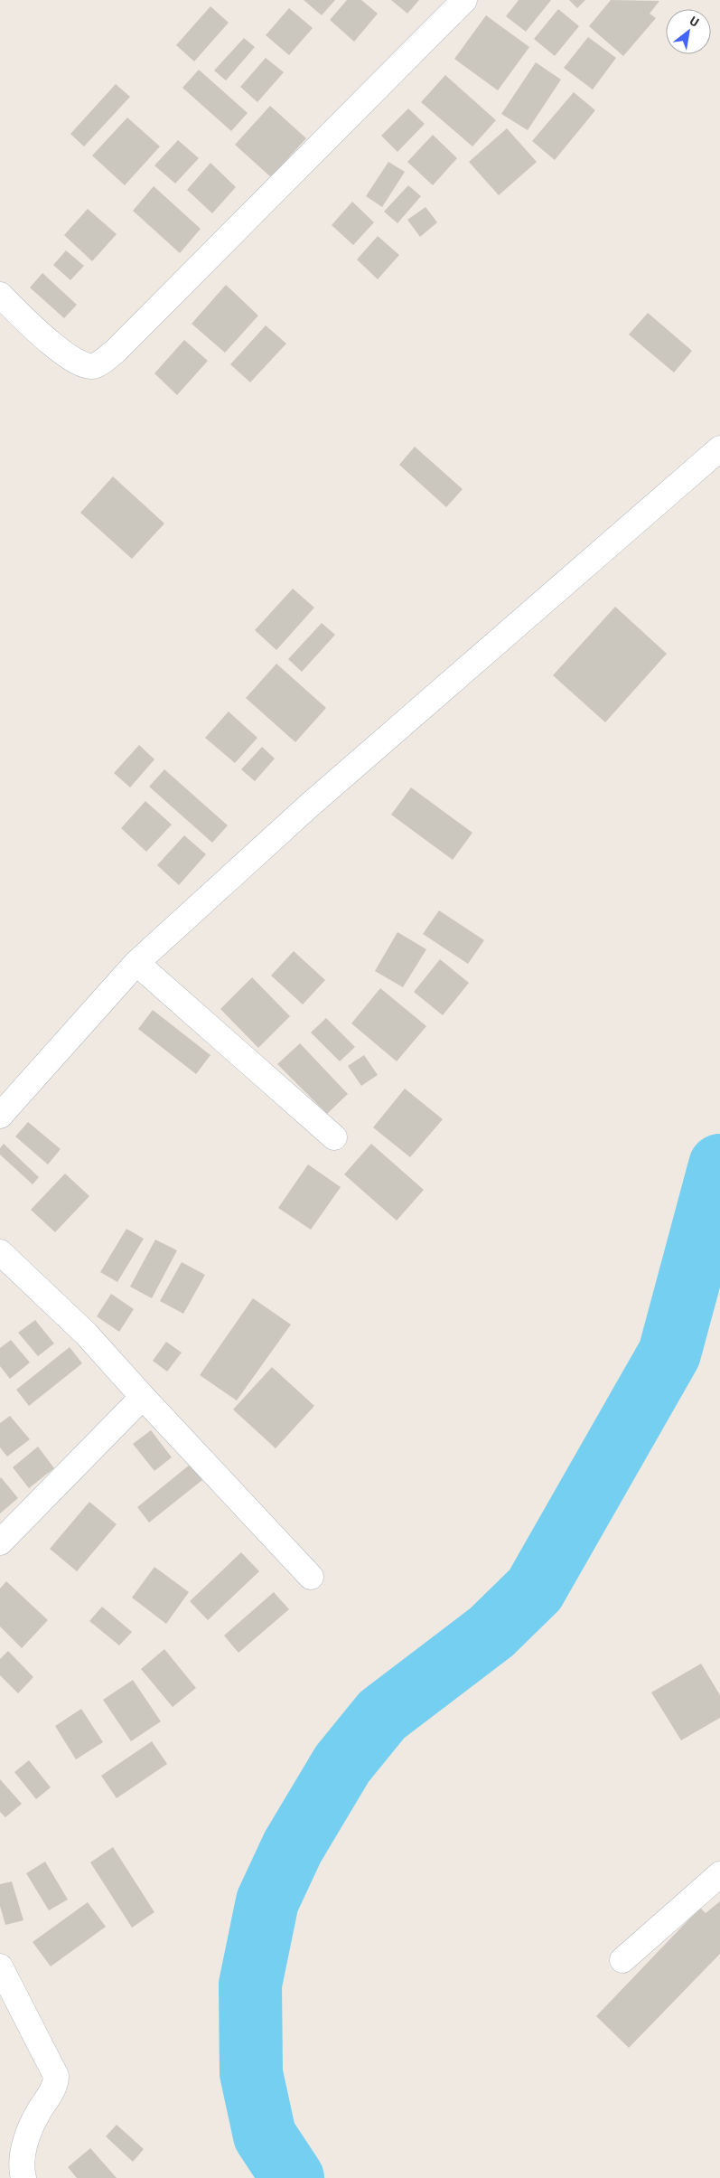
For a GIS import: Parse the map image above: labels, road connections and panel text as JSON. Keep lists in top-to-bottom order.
{
  "north": "top right"
}
